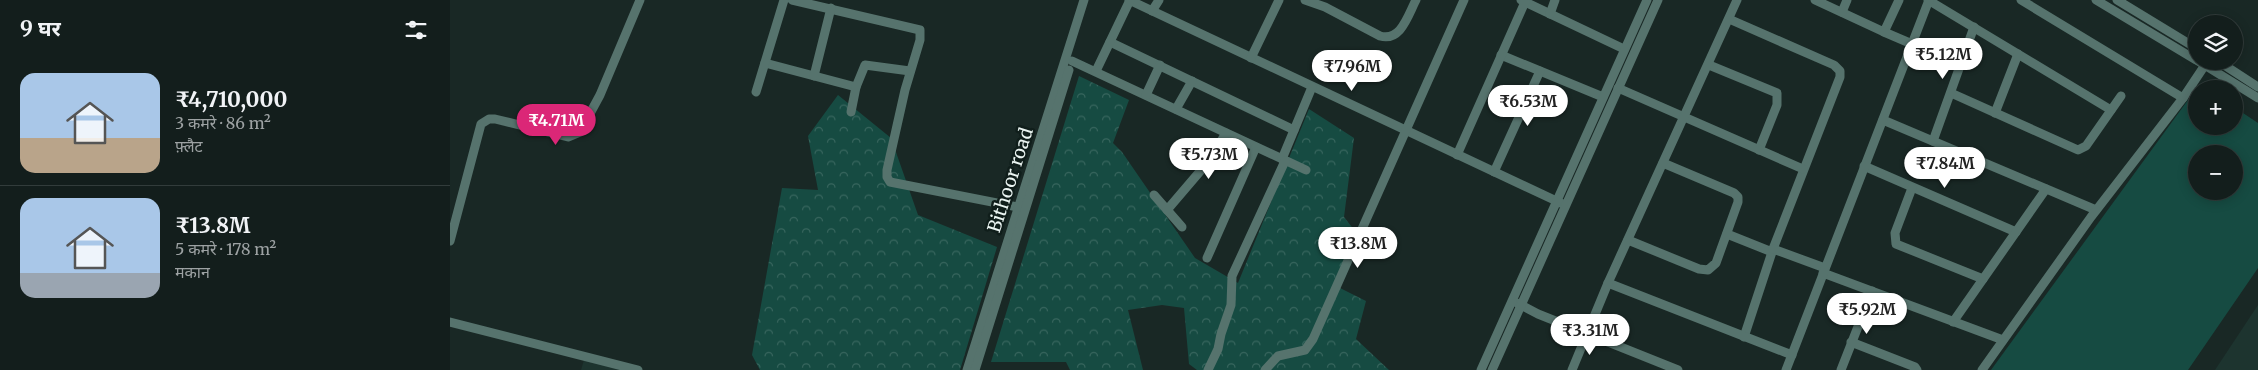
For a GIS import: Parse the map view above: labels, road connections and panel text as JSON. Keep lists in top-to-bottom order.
{
  "streets": {
    "street": ["Bithoor road"]
  },
  "page": {
    "heading": "9 घर",
    "map_buttons": ["+", "−"],
    "price": [
      "₹5.12M",
      "₹7.96M",
      "₹6.53M",
      "₹4.71M",
      "₹5.73M",
      "₹7.84M",
      "₹13.8M",
      "₹5.92M",
      "₹3.31M"
    ],
    "list": [
      {
        "name": "₹4,710,000",
        "note": "3 कमरे · 86 m² · फ़्लैट"
      },
      {
        "name": "₹13.8M",
        "note": "5 कमरे · 178 m² · मकान"
      }
    ]
  }
}
